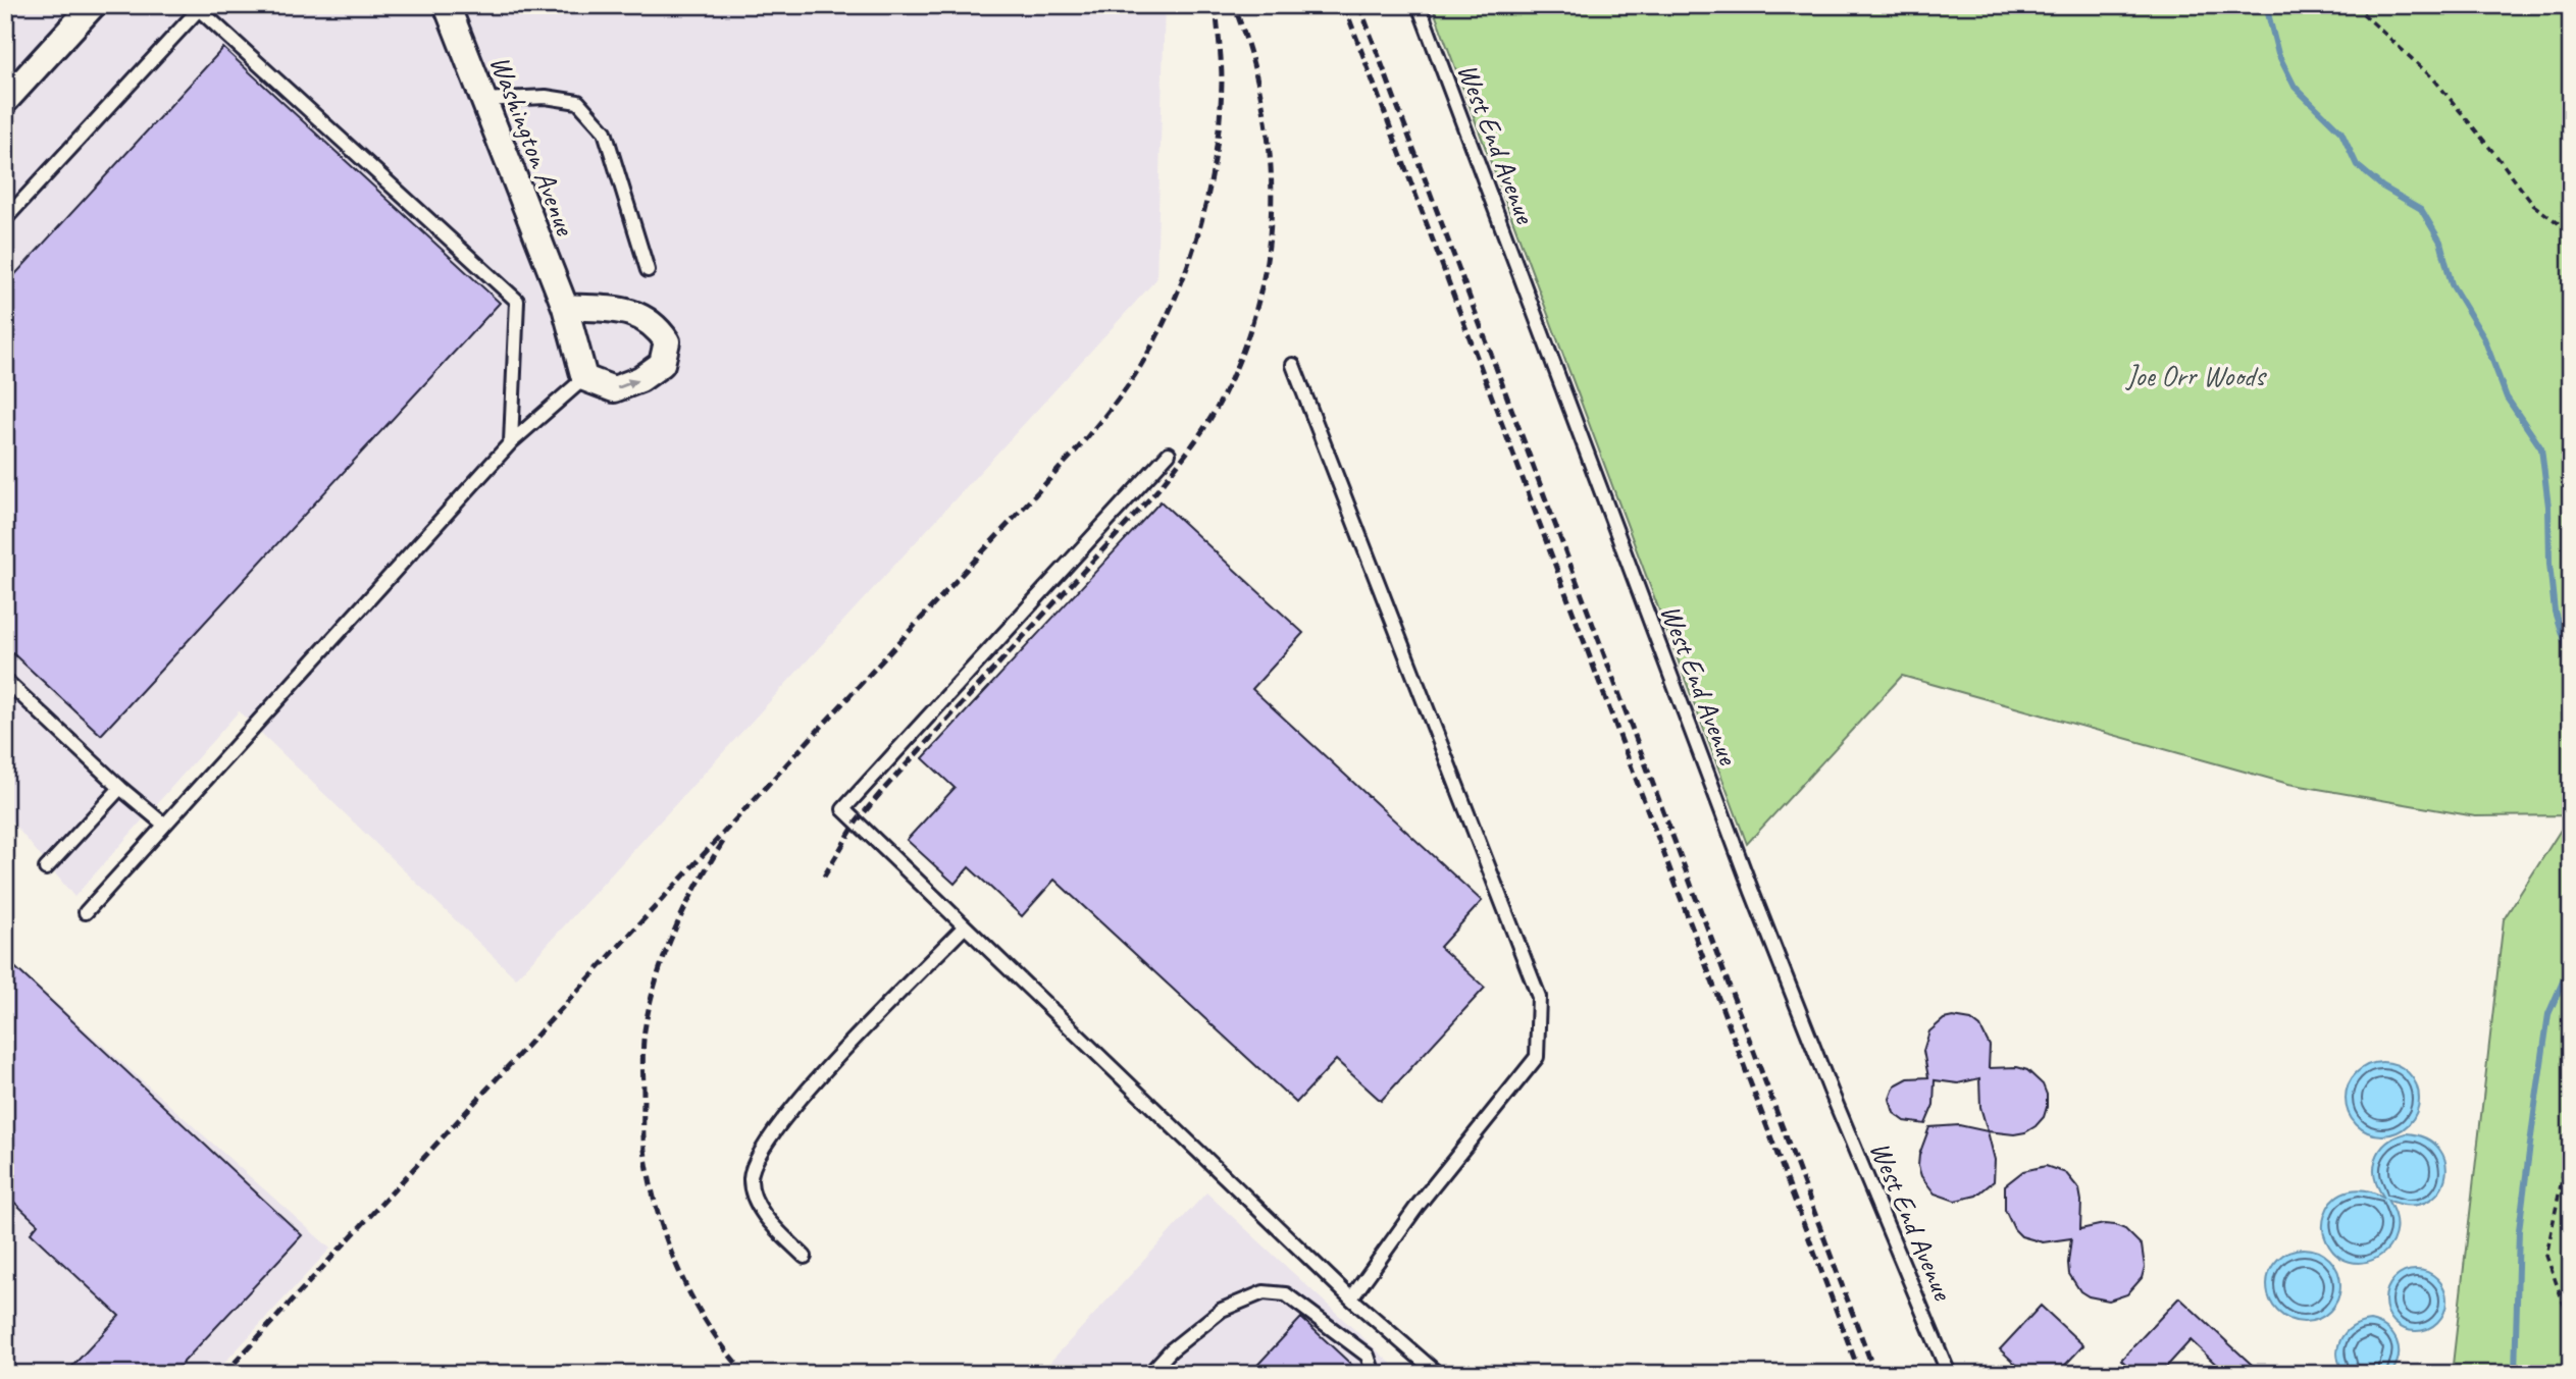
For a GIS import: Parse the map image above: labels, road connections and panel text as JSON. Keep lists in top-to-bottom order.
{
  "streets": {
    "street": ["Washington Avenue"],
    "lane": ["West End Avenue"]
  },
  "parks": ["Joe Orr Woods"]
}
